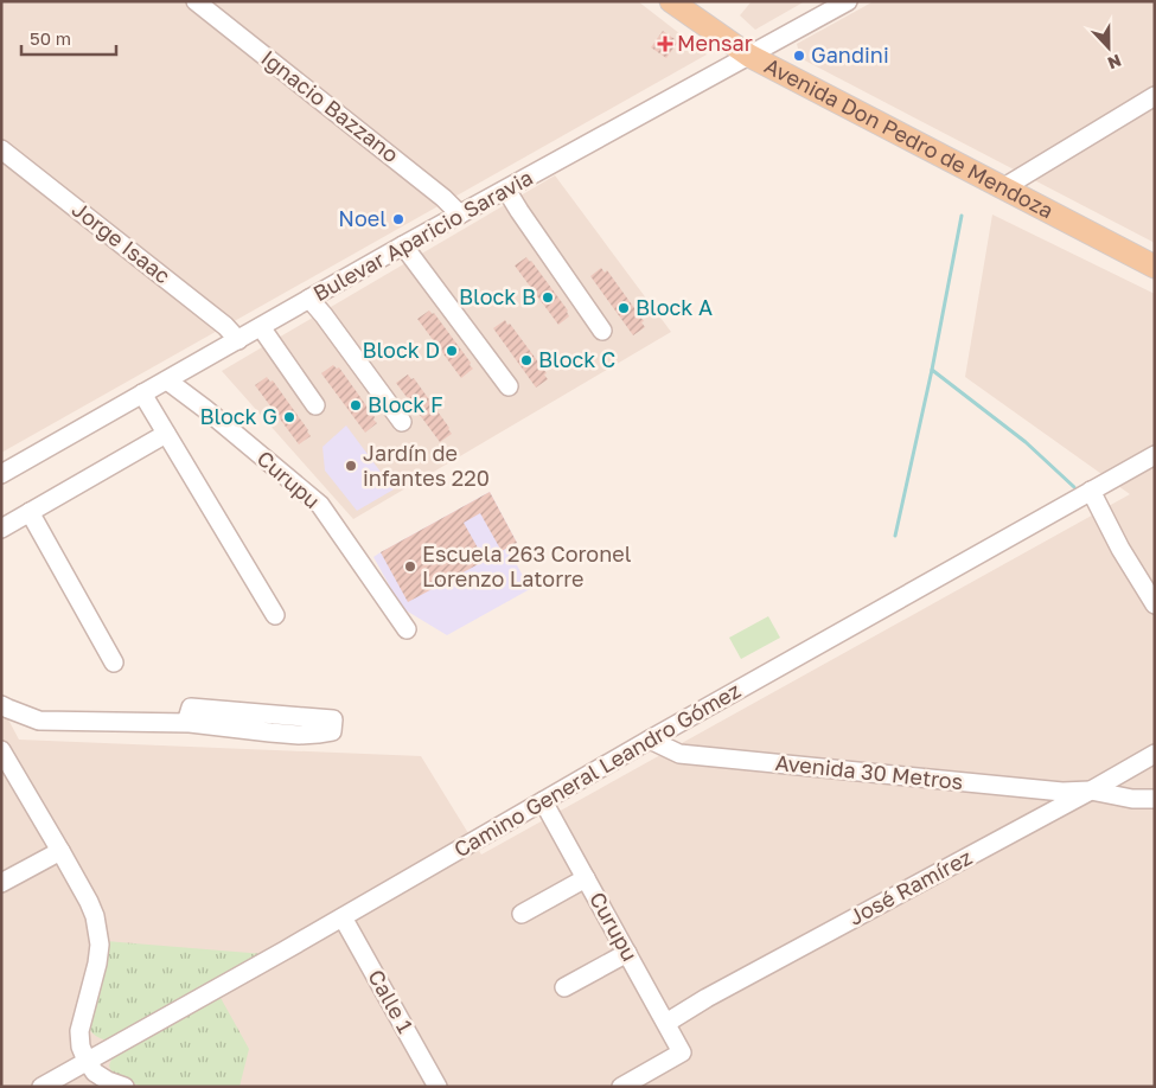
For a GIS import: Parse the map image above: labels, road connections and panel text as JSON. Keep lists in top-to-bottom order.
{
  "streets": {
    "main road": ["Avenida Don Pedro de Mendoza"],
    "street": [
      "Ignacio Bazzano",
      "Bulevar Aparicio Saravia",
      "Jorge Isaac",
      "Curupu",
      "Camino General Leandro Gómez",
      "Avenida 30 Metros",
      "José Ramírez",
      "Calle 1"
    ]
  },
  "crossings": [
    ["Ignacio Bazzano", "Bulevar Aparicio Saravia"],
    ["Avenida Don Pedro de Mendoza", "Bulevar Aparicio Saravia"],
    ["Bulevar Aparicio Saravia", "Jorge Isaac"],
    ["Bulevar Aparicio Saravia", "Curupu"],
    ["Curupu", "Camino General Leandro Gómez"],
    ["Curupu", "José Ramírez"],
    ["Camino General Leandro Gómez", "Avenida 30 Metros"],
    ["Camino General Leandro Gómez", "Calle 1"],
    ["Avenida 30 Metros", "José Ramírez"]
  ],
  "places": {
    "health": ["Mensar"],
    "other": [
      "Gandini",
      "Noel",
      "Block B",
      "Block A",
      "Block D",
      "Block C",
      "Block F",
      "Block G",
      "Jardín de infantes 220",
      "Escuela 263 Coronel Lorenzo Latorre"
    ]
  },
  "scale_bar": "50 m",
  "north": "bottom"
}
